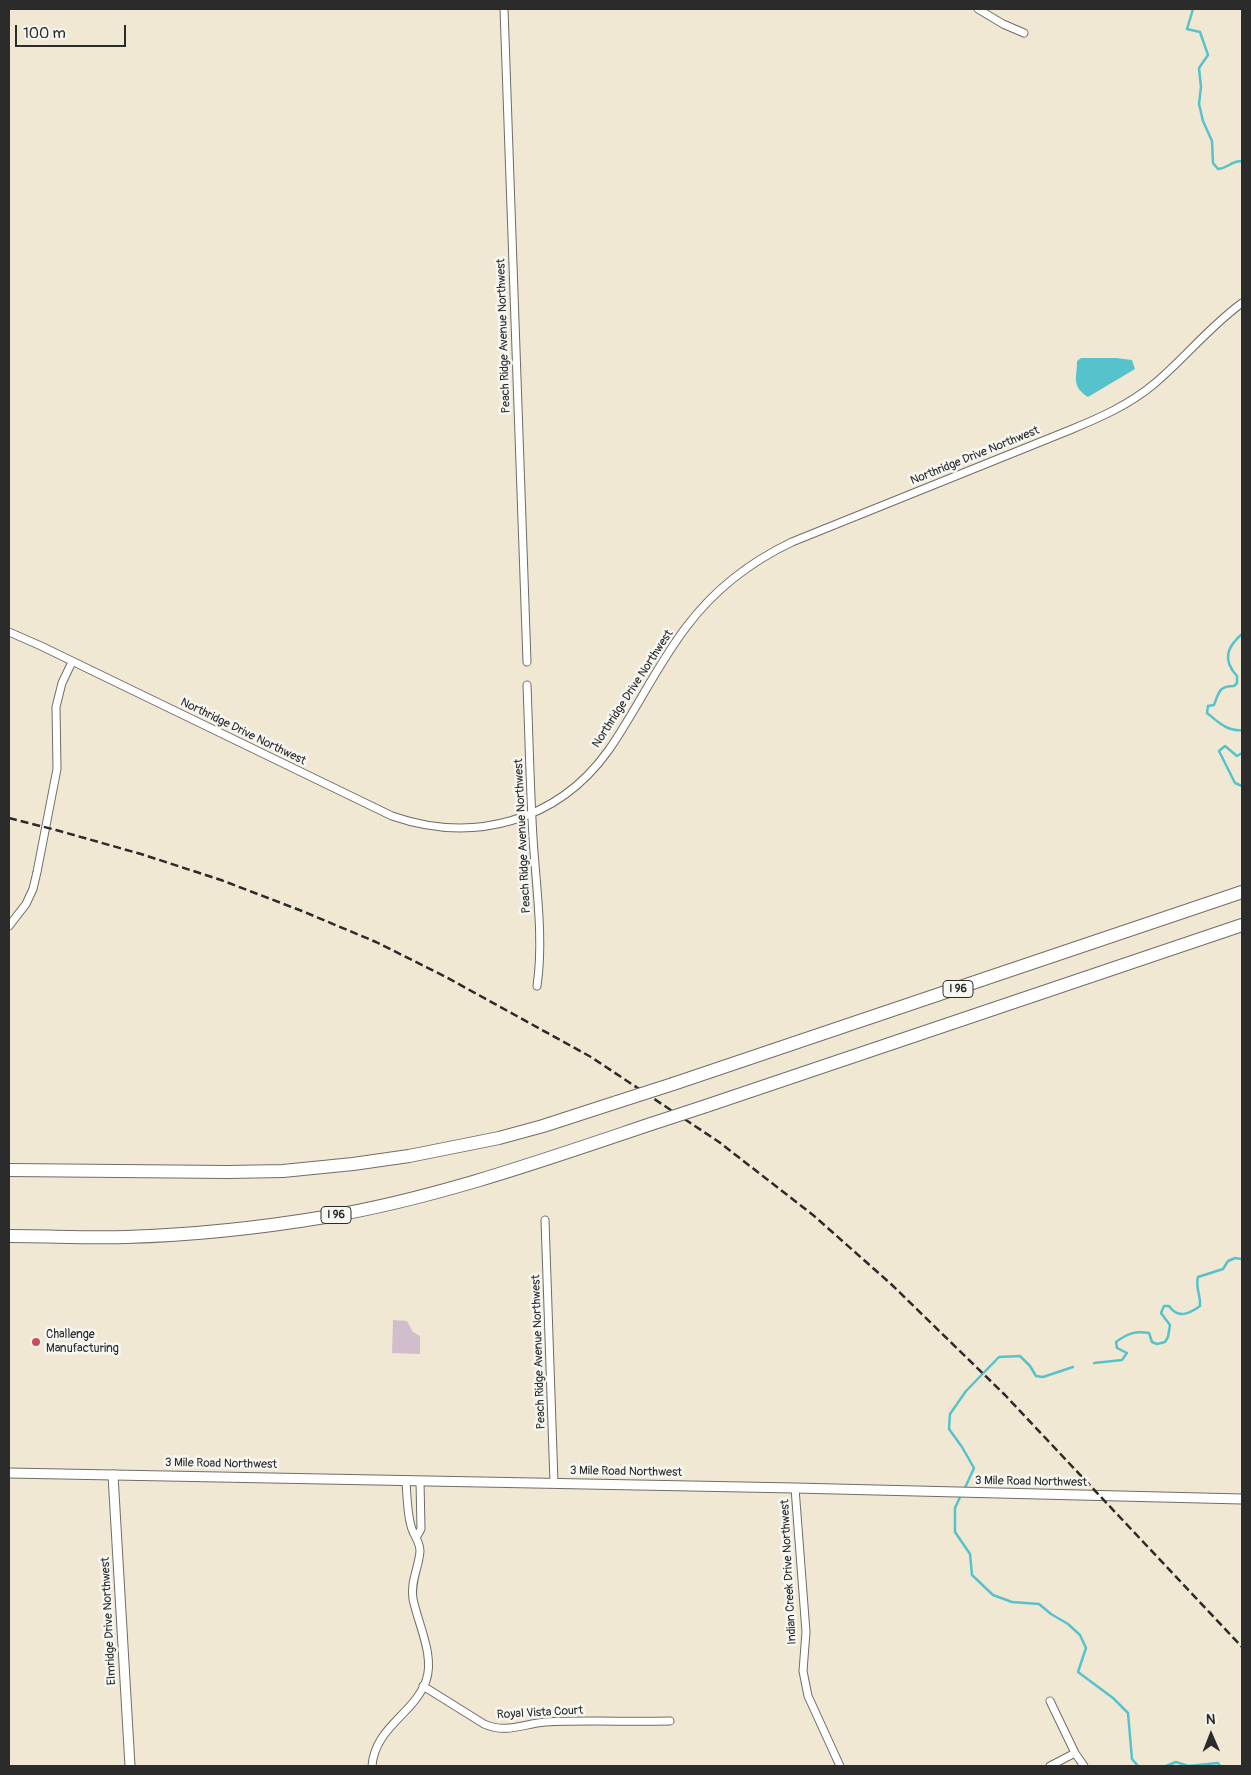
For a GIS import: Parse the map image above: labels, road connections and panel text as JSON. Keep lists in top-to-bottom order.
{
  "streets": {
    "highway": ["I 96"],
    "main road": ["3 Mile Road Northwest", "Elmridge Drive Northwest"],
    "street": [
      "Peach Ridge Avenue Northwest",
      "Northridge Drive Northwest",
      "Indian Creek Drive Northwest",
      "Royal Vista Court"
    ]
  },
  "crossings": [
    ["Peach Ridge Avenue Northwest", "Northridge Drive Northwest"],
    ["Peach Ridge Avenue Northwest", "3 Mile Road Northwest"],
    ["3 Mile Road Northwest", "Indian Creek Drive Northwest"],
    ["3 Mile Road Northwest", "Elmridge Drive Northwest"]
  ],
  "places": ["Challenge Manufacturing"],
  "scale_bar": "100 m",
  "north": "top"
}
